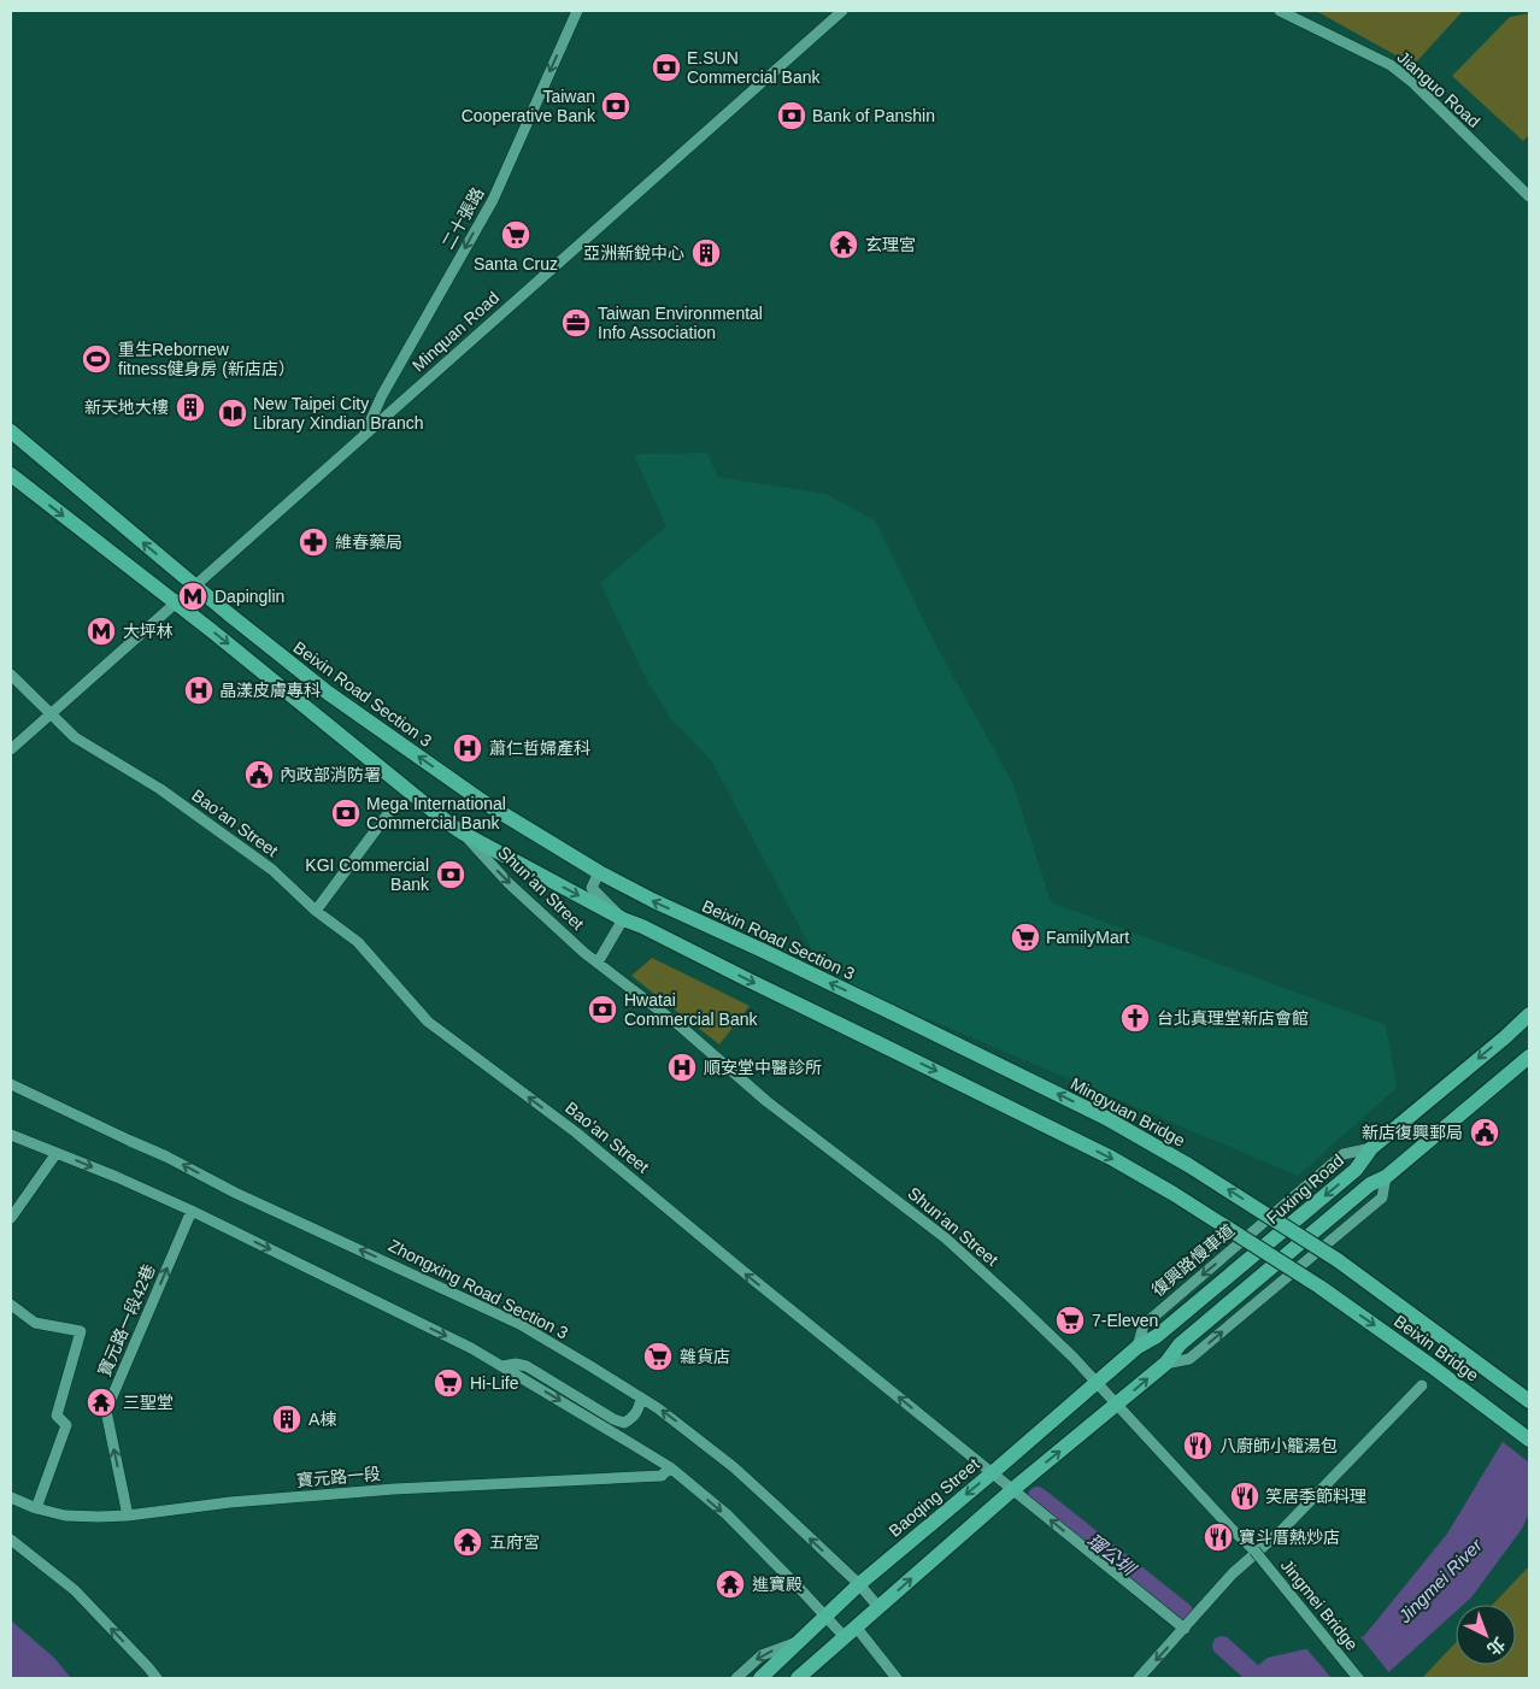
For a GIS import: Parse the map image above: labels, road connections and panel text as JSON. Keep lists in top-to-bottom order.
{
  "streets": {
    "main road": [
      "Beixin Road Section 3",
      "Mingyuan Bridge",
      "Fuxing Road",
      "Beixin Bridge",
      "Baoqing Street"
    ],
    "street": [
      "Jianguo Road",
      "二十張路",
      "Minquan Road",
      "Bao'an Street",
      "Shun’an Street",
      "Zhongxing Road Section 3",
      "寶元路一段42巷",
      "寶元路一段",
      "Jingmei Bridge"
    ]
  },
  "crossings": [
    ["二十張路", "Minquan Road"],
    ["Minquan Road", "Beixin Road Section 3"],
    ["Minquan Road", "Bao'an Street"],
    ["Beixin Road Section 3", "Shun’an Street"],
    ["Beixin Road Section 3", "Mingyuan Bridge"],
    ["Bao'an Street", "Baoqing Street"],
    ["Shun’an Street", "Fuxing Road"],
    ["Shun’an Street", "Beixin Bridge"],
    ["Shun’an Street", "Baoqing Street"],
    ["Shun’an Street", "Jingmei Bridge"],
    ["Mingyuan Bridge", "Beixin Bridge"],
    ["Fuxing Road", "Baoqing Street"],
    ["Zhongxing Road Section 3", "Baoqing Street"],
    ["寶元路一段42巷", "寶元路一段"]
  ],
  "one_way": [
    "二十張路",
    "Bao'an Street",
    "Mingyuan Bridge",
    "寶元路一段42巷",
    "Beixin Bridge"
  ],
  "water": ["瑠公圳", "Jingmei River"],
  "places": {
    "bank": [
      "E.SUN Commercial Bank",
      "Taiwan Cooperative Bank",
      "Bank of Panshin",
      "Mega International Commercial Bank",
      "KGI Commercial Bank",
      "Hwatai Commercial Bank"
    ],
    "supermarket": [
      "Santa Cruz",
      "FamilyMart",
      "7-Eleven",
      "雜貨店",
      "Hi-Life"
    ],
    "temple": [
      "玄理宮",
      "三聖堂",
      "五府宮",
      "進寶殿"
    ],
    "building": ["亞洲新銳中心", "新天地大樓", "A棟"],
    "office": ["Taiwan Environmental Info Association"],
    "sports": ["重生Rebornew fitness健身房 (新店店）"],
    "library": ["New Taipei City Library Xindian Branch"],
    "pharmacy": ["維春藥局"],
    "metro station": ["Dapinglin", "大坪林"],
    "hospital": ["晶漾皮膚專科", "蕭仁哲婦產科", "順安堂中醫診所"],
    "public building": ["內政部消防署", "新店復興郵局"],
    "church": ["台北真理堂新店會館"],
    "restaurant": ["八廚師小籠湯包", "笑居季節料理", "寶斗厝熱炒店"]
  },
  "north": "bottom right"
}
